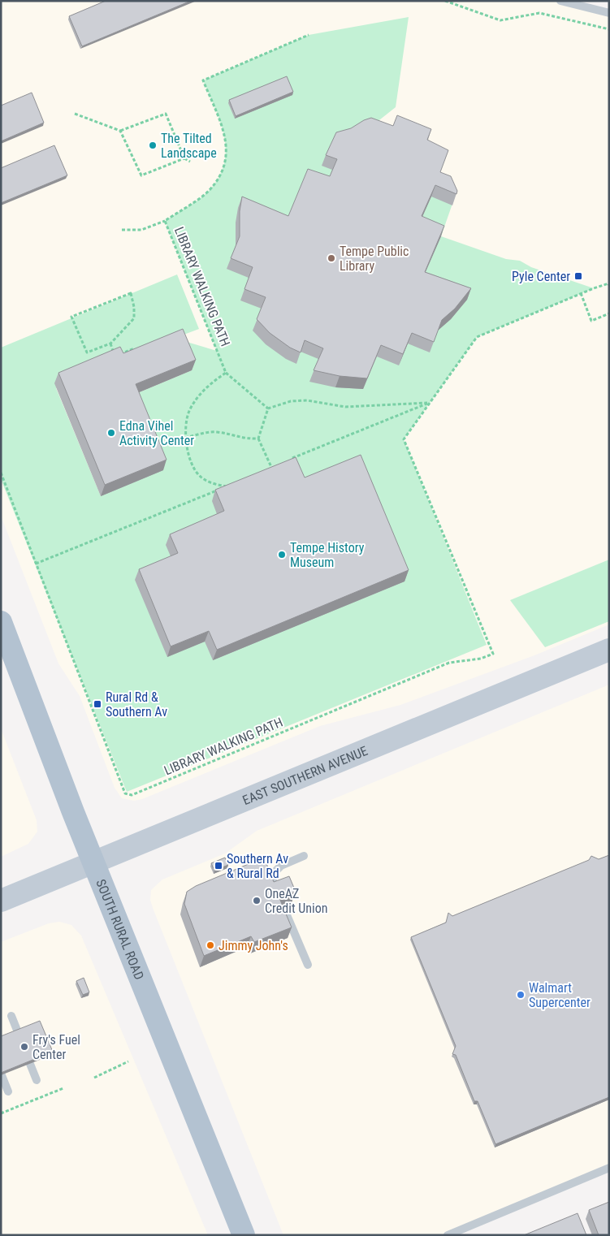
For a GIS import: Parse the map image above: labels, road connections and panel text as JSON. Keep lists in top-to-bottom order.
{
  "streets": {
    "main road": ["EAST SOUTHERN AVENUE", "SOUTH RURAL ROAD"],
    "path": ["LIBRARY WALKING PATH"]
  },
  "crossings": [
    ["EAST SOUTHERN AVENUE", "SOUTH RURAL ROAD"]
  ],
  "places": {
    "other": [
      "The Tilted Landscape",
      "Tempe Public Library",
      "Edna Vihel Activity Center",
      "Tempe History Museum",
      "OneAZ Credit Union",
      "Jimmy John's",
      "Walmart Supercenter",
      "Fry's Fuel Center"
    ],
    "transit": ["Pyle Center", "Rural Rd & Southern Av", "Southern Av & Rural Rd"]
  }
}
